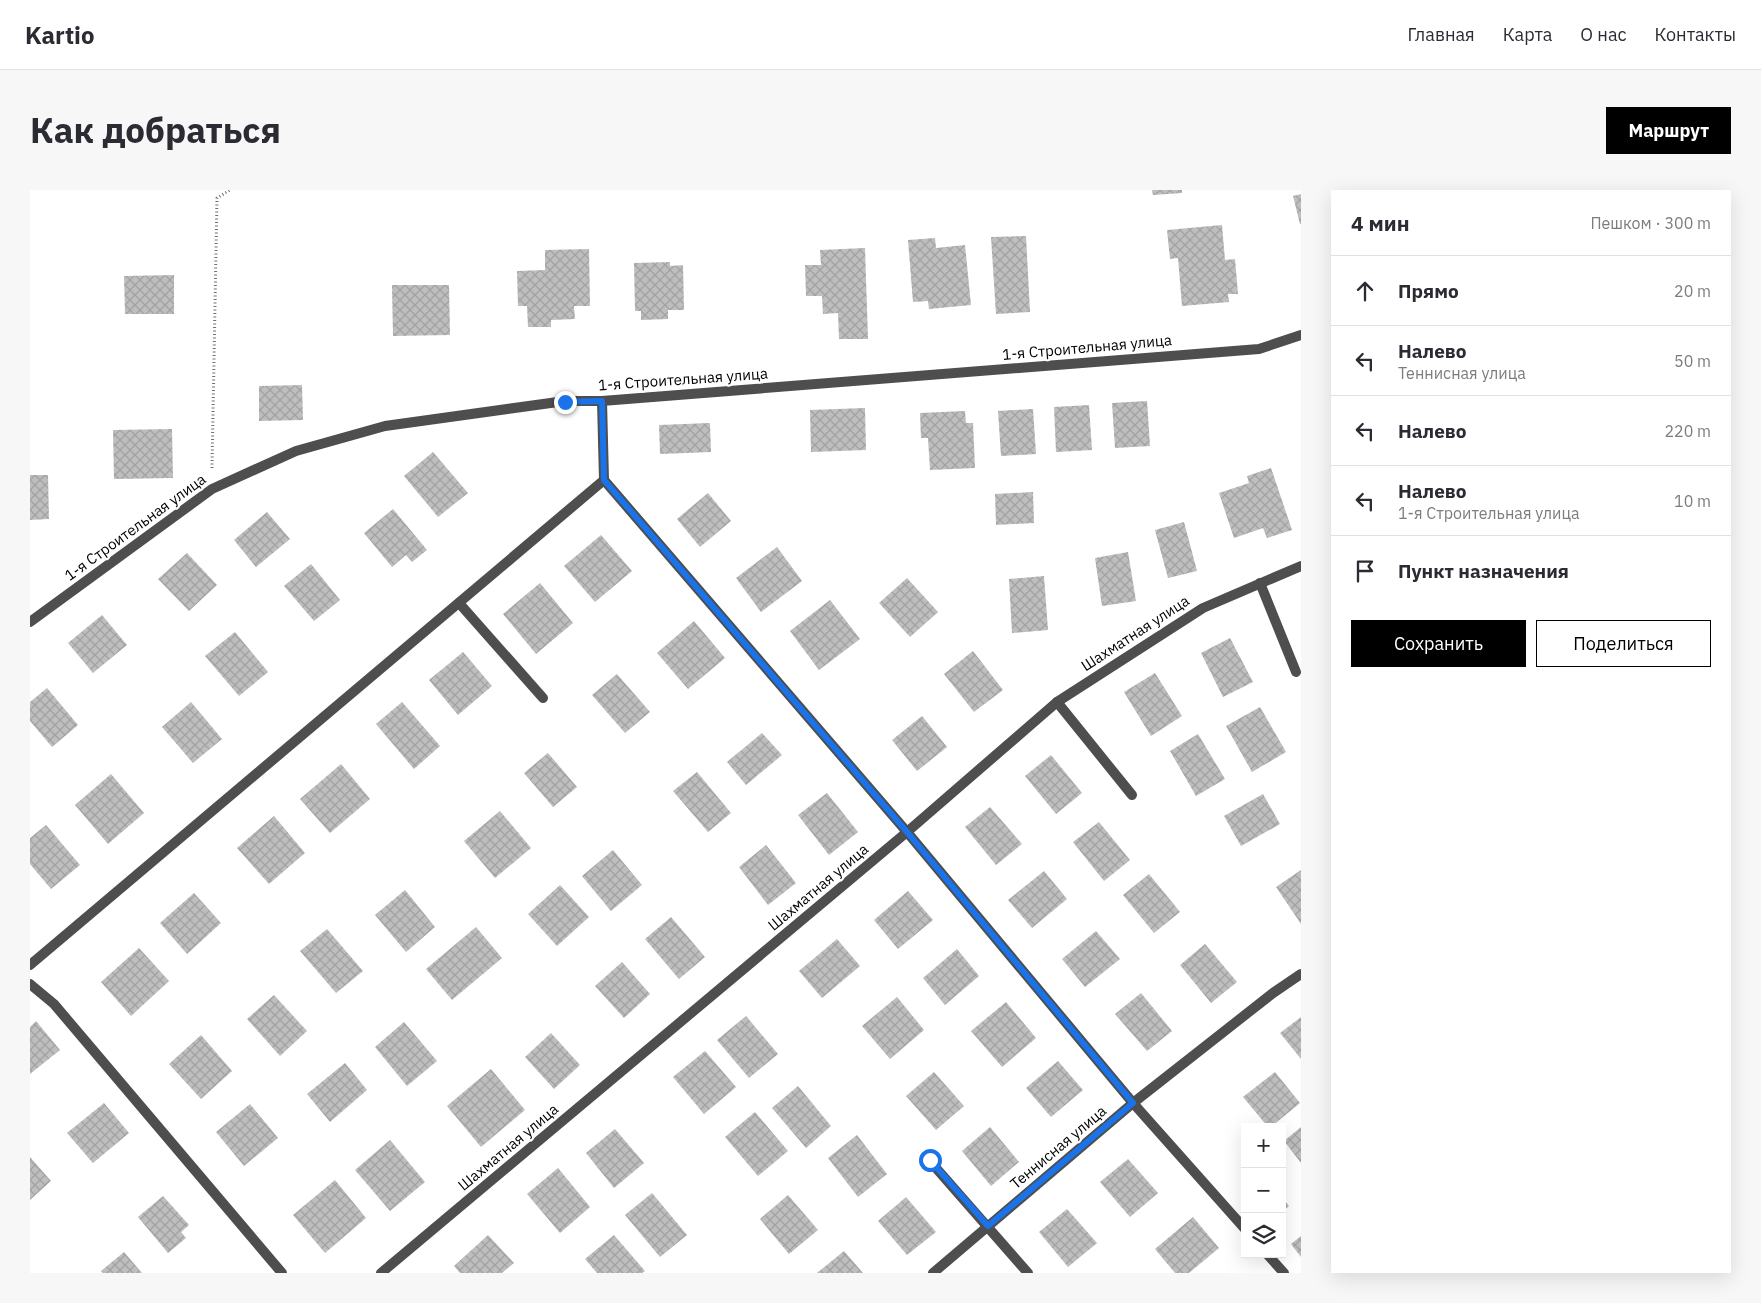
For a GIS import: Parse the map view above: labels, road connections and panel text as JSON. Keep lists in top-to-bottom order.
{
  "streets": {
    "street": ["1-я Строительная улица", "Шахматная улица", "Теннисная улица"]
  },
  "page": {
    "header": "Kartio",
    "nav": [
      "Главная",
      "Карта",
      "О нас",
      "Контакты"
    ],
    "title": "Как добраться",
    "buttons": [
      "Маршрут",
      ["Сохранить", "Поделиться"]
    ],
    "heading": ["4 мин", "Пешком · 300 m"],
    "list": [
      ["Прямо", "20 m"],
      ["Налево", "Теннисная улица", "50 m"],
      ["Налево", "220 m"],
      ["Налево", "1-я Строительная улица", "10 m"],
      "Пункт назначения"
    ],
    "map_buttons": ["+", "−"]
  }
}
